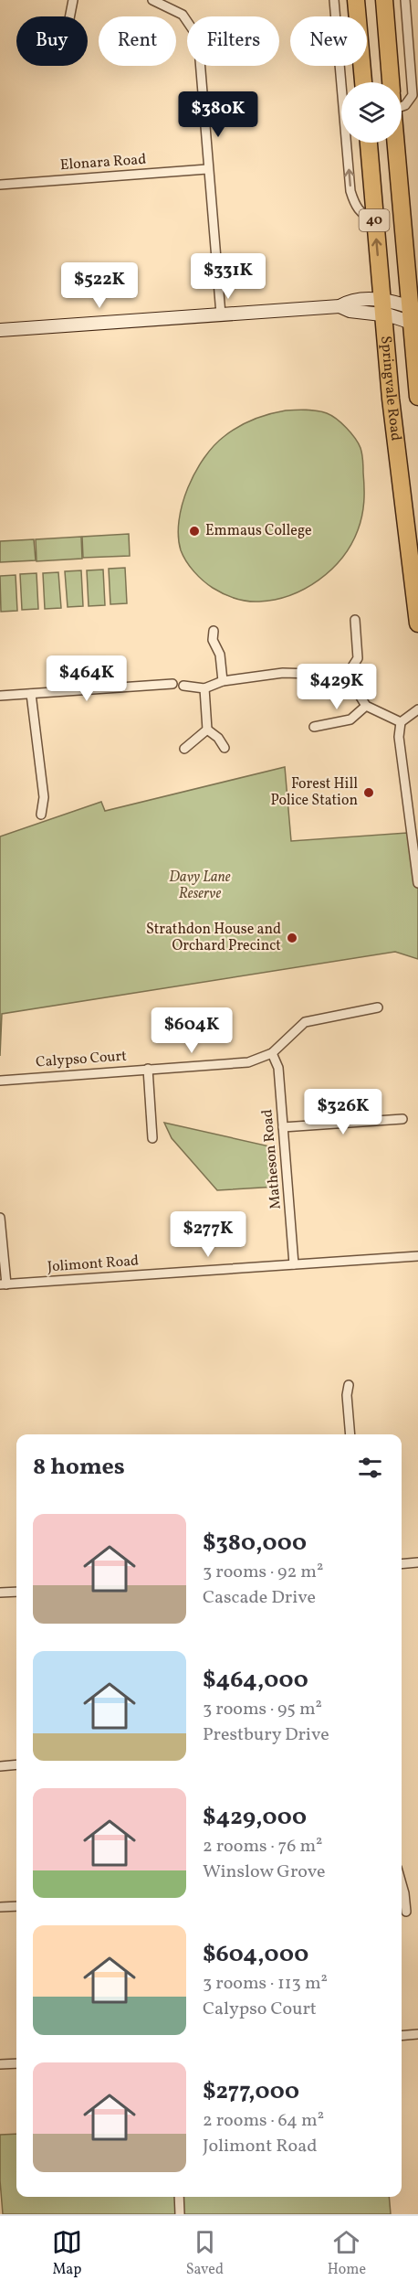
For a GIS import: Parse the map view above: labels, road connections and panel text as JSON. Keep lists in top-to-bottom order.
{
  "streets": {
    "highway": ["40", "Springvale Road"],
    "street": [
      "Elonara Road",
      "Calypso Court",
      "Matheson Road",
      "Jolimont Road"
    ]
  },
  "crossings": [
    ["Calypso Court", "Matheson Road"],
    ["Matheson Road", "Jolimont Road"]
  ],
  "parks": ["Davy Lane Reserve"],
  "places": ["Emmaus College", "Forest Hill Police Station", "Strathdon House and Orchard Precinct"],
  "page": {
    "chip": [
      "Buy",
      "Rent",
      "Filters",
      "New"
    ],
    "price": [
      "$380K",
      "$331K",
      "$522K",
      "$464K",
      "$429K",
      "$604K",
      "$326K",
      "$277K"
    ],
    "heading": "8 homes",
    "list": [
      {
        "name": "$380,000",
        "note": "3 rooms · 92 m² · Cascade Drive"
      },
      {
        "name": "$464,000",
        "note": "3 rooms · 95 m² · Prestbury Drive"
      },
      {
        "name": "$429,000",
        "note": "2 rooms · 76 m² · Winslow Grove"
      },
      {
        "name": "$604,000",
        "note": "3 rooms · 113 m² · Calypso Court"
      },
      {
        "name": "$277,000",
        "note": "2 rooms · 64 m² · Jolimont Road"
      }
    ],
    "tabs": ["Map", "Saved", "Home"]
  }
}
